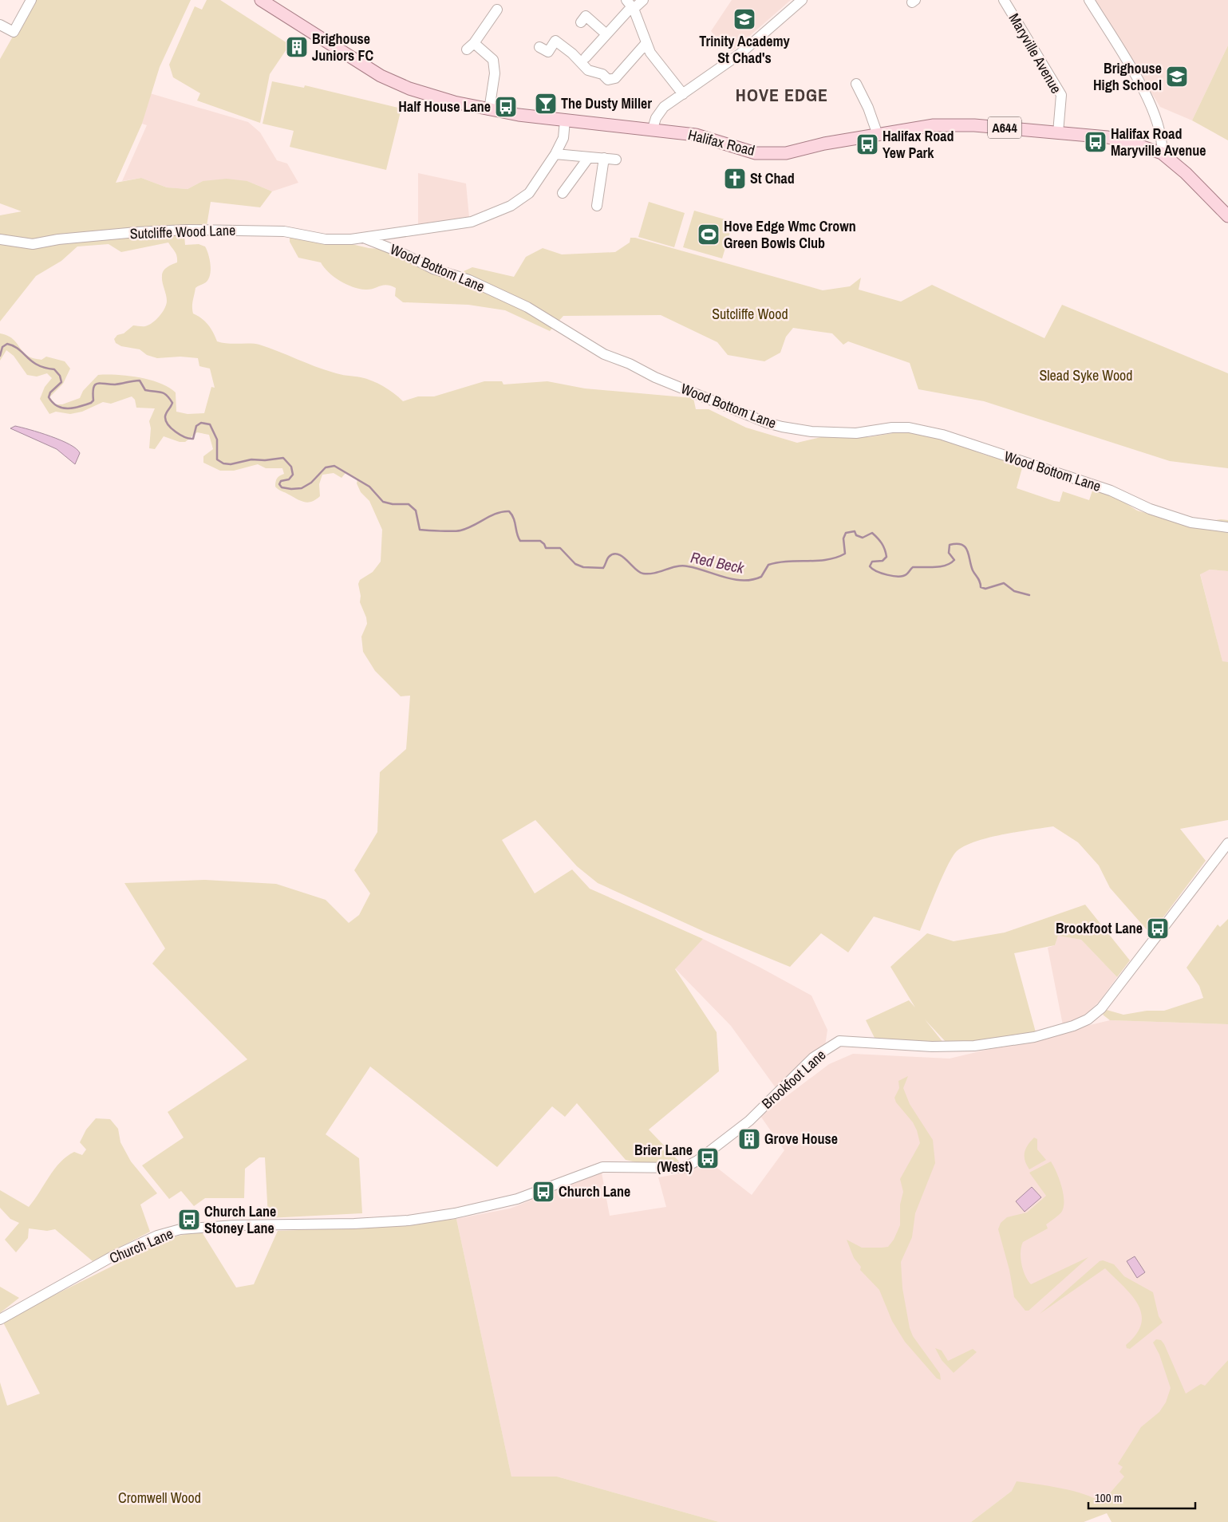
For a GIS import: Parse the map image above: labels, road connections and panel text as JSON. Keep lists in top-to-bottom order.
{
  "streets": {
    "main road": ["A644", "Halifax Road"],
    "street": [
      "Maryville Avenue",
      "Sutcliffe Wood Lane",
      "Wood Bottom Lane",
      "Brookfoot Lane",
      "Church Lane"
    ]
  },
  "crossings": [
    ["Maryville Avenue", "Halifax Road"],
    ["Sutcliffe Wood Lane", "Wood Bottom Lane"],
    ["Brookfoot Lane", "Church Lane"]
  ],
  "districts": ["HOVE EDGE"],
  "water": ["Red Beck"],
  "parks": ["Sutcliffe Wood", "Slead Syke Wood", "Cromwell Wood"],
  "places": {
    "school or university": ["Trinity Academy St Chad's", "Brighouse High School"],
    "building": ["Brighouse Juniors FC", "Grove House"],
    "bar": ["The Dusty Miller"],
    "bus stop": [
      "Half House Lane",
      "Halifax Road Maryville Avenue",
      "Halifax Road Yew Park",
      "Brookfoot Lane",
      "Brier Lane (West)",
      "Church Lane",
      "Church Lane Stoney Lane"
    ],
    "church": ["St Chad"],
    "sports": ["Hove Edge Wmc Crown Green Bowls Club"]
  },
  "scale_bar": "100 m"
}
